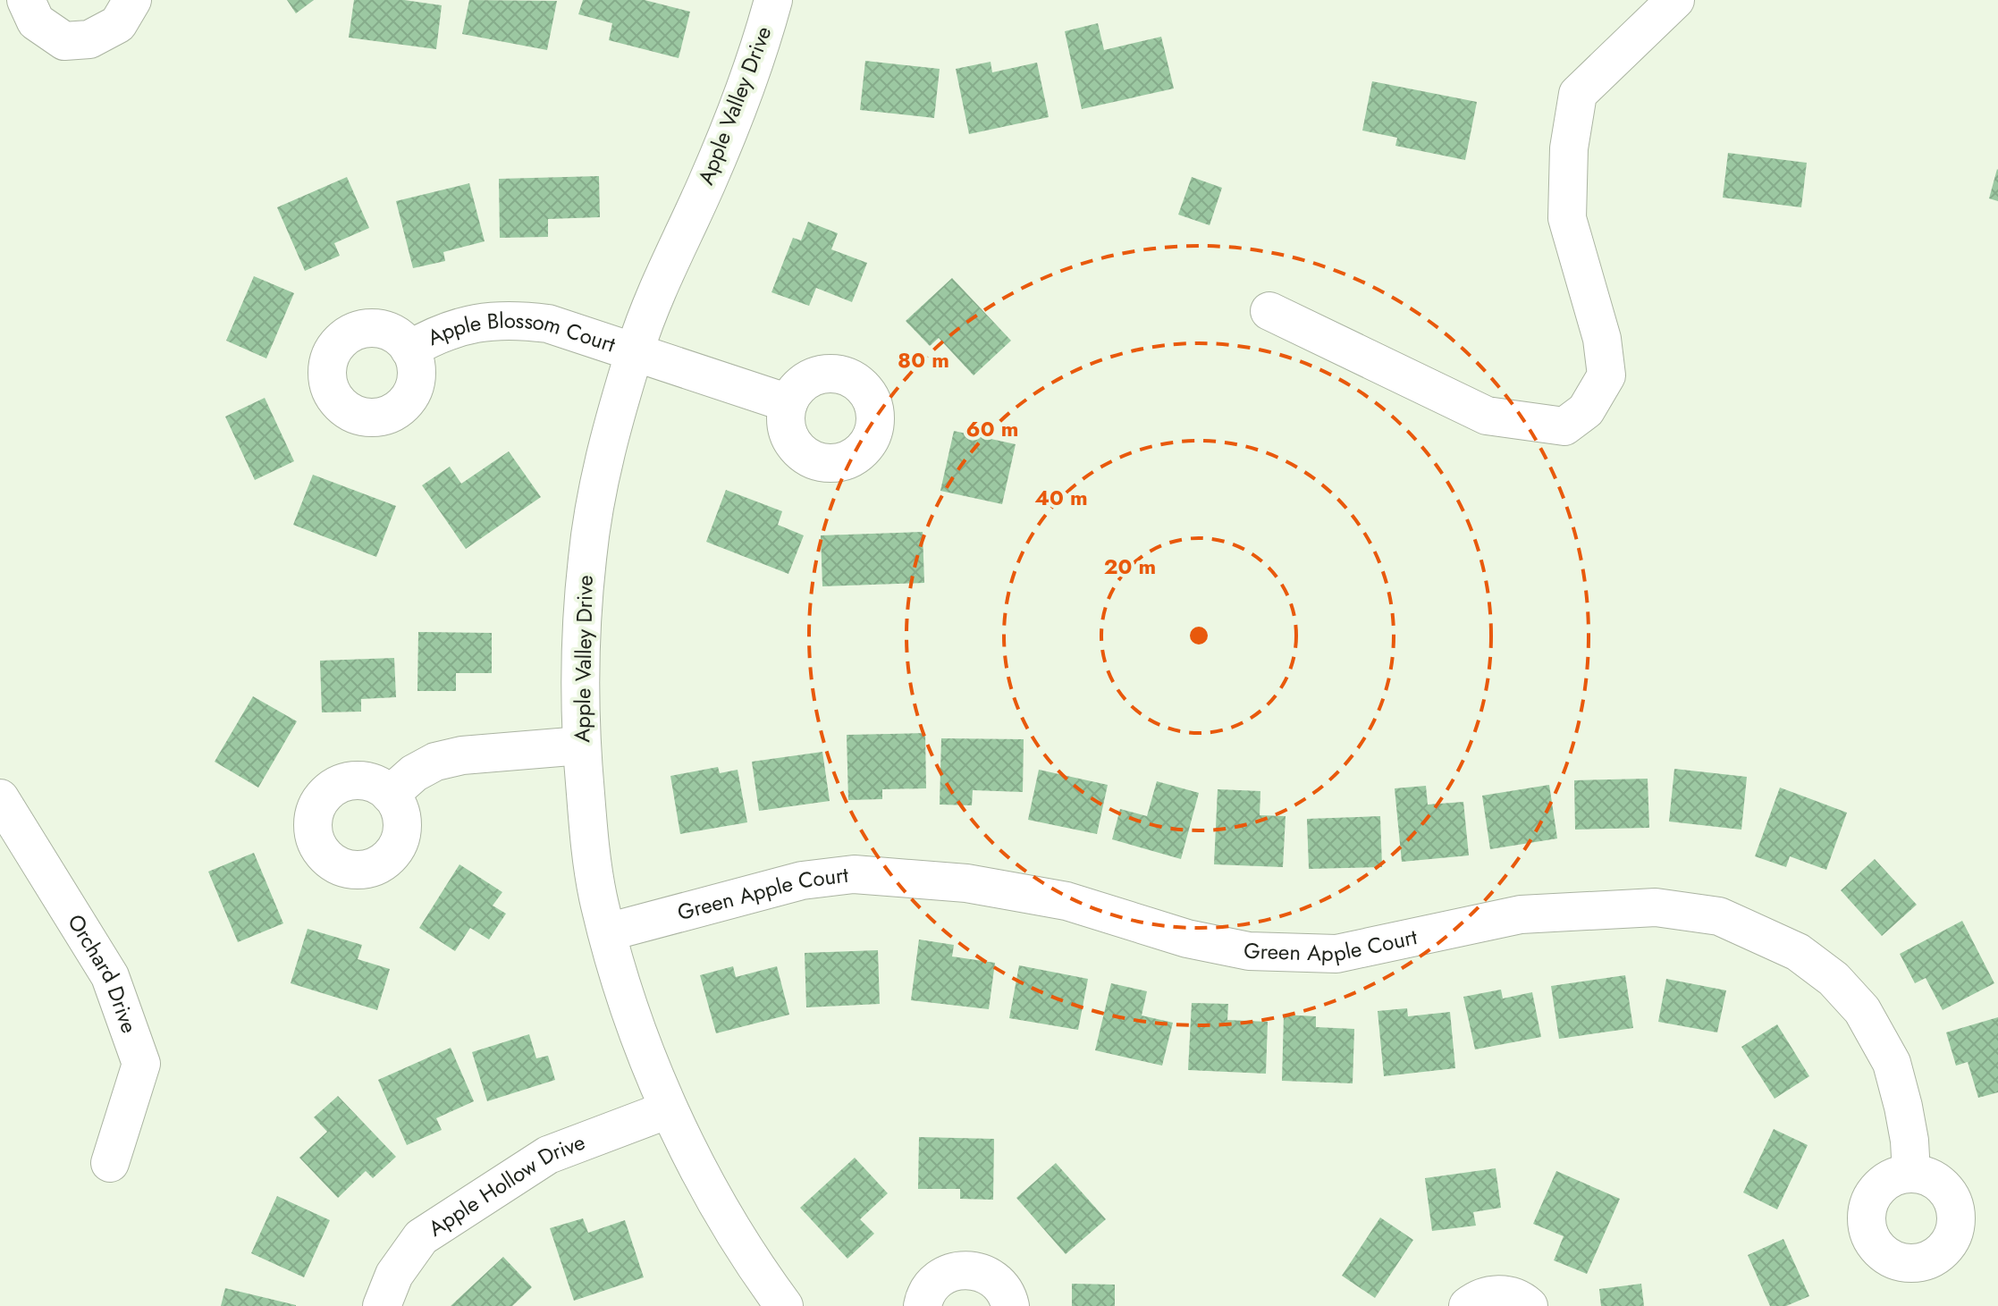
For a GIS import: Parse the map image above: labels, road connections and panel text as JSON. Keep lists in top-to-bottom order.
{
  "streets": {
    "street": [
      "Apple Valley Drive",
      "Apple Blossom Court",
      "Green Apple Court",
      "Orchard Drive",
      "Apple Hollow Drive"
    ]
  },
  "crossings": [
    ["Apple Valley Drive", "Apple Blossom Court"],
    ["Apple Valley Drive", "Green Apple Court"],
    ["Apple Valley Drive", "Apple Hollow Drive"]
  ],
  "rings": [
    "80 m",
    "60 m",
    "40 m",
    "20 m"
  ]
}
